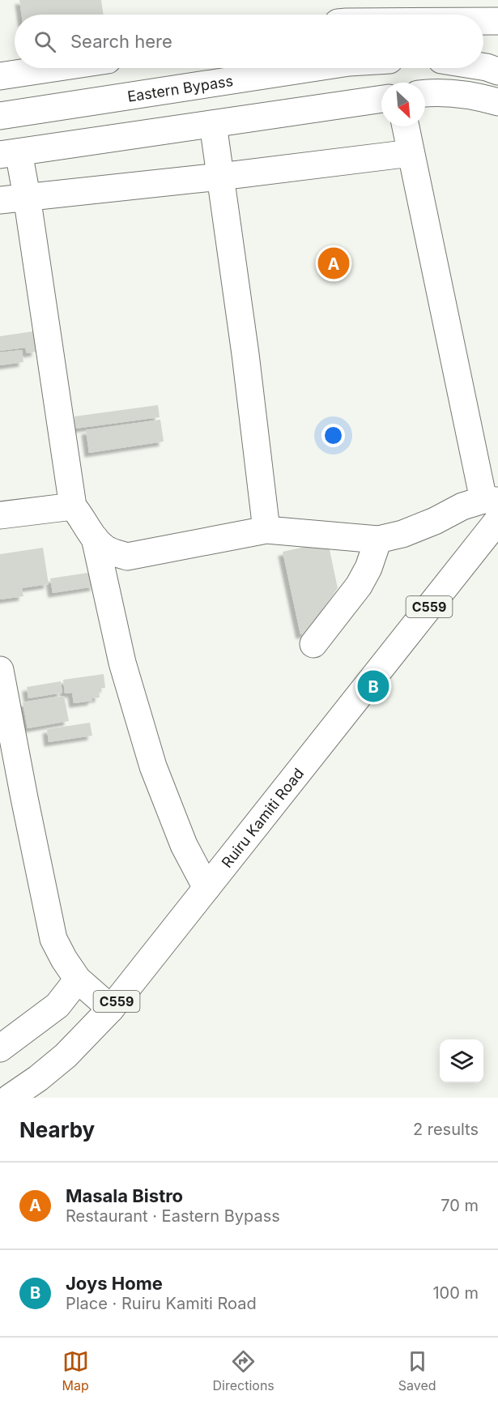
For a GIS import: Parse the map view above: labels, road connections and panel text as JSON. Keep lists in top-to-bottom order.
{
  "streets": {
    "street": ["Eastern Bypass", "C559", "Ruiru Kamiti Road"]
  },
  "north": "bottom right",
  "page": {
    "search": "Search here",
    "pins": ["A", "B"],
    "heading": ["Nearby", "2 results"],
    "list": [
      {
        "mark": "A",
        "name": "Masala Bistro",
        "note": "Restaurant · Eastern Bypass",
        "value": "70 m"
      },
      {
        "mark": "B",
        "name": "Joys Home",
        "note": "Place · Ruiru Kamiti Road",
        "value": "100 m"
      }
    ],
    "nav": ["Map", "Directions", "Saved"]
  }
}
